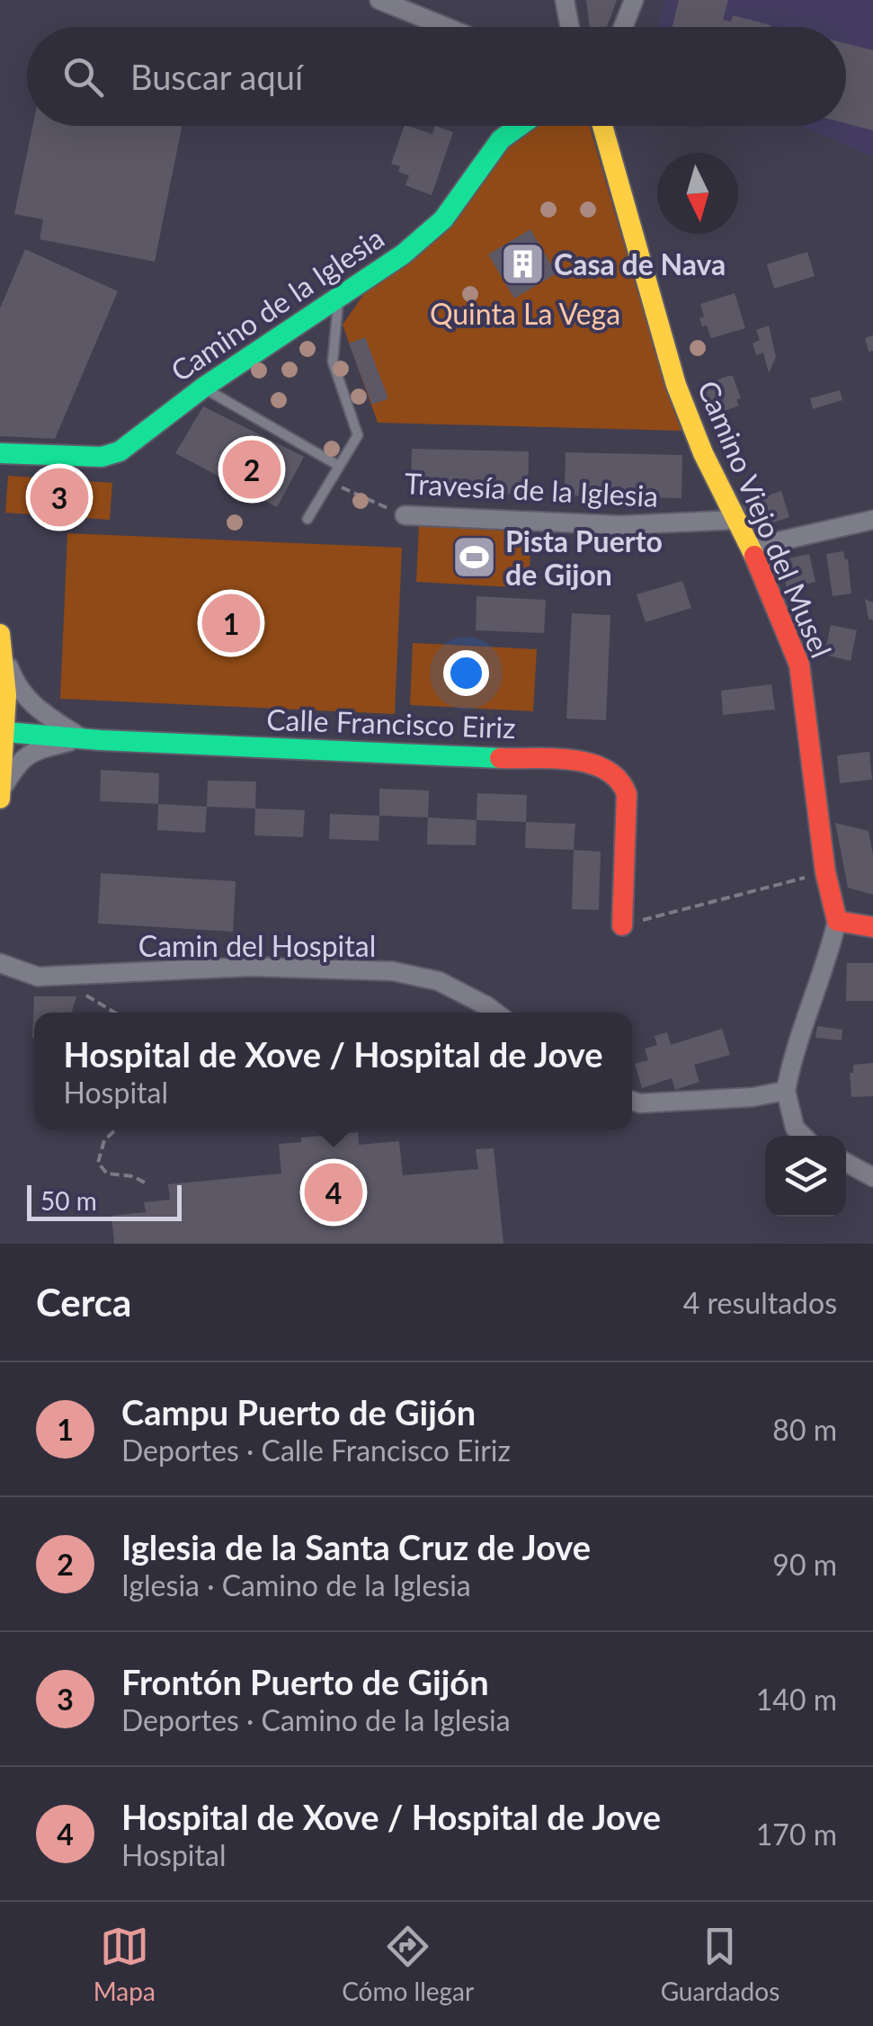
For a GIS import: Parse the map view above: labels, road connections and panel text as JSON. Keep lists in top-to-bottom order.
{
  "streets": {
    "street": [
      "Camino de la Iglesia",
      "Travesía de la Iglesia",
      "Camino Viejo del Musel",
      "Calle Francisco Eiriz",
      "Camin del Hospital"
    ]
  },
  "crossings": [
    ["Travesía de la Iglesia", "Camino Viejo del Musel"]
  ],
  "parks": ["Quinta La Vega"],
  "places": {
    "building": ["Casa de Nava"],
    "sports": ["Pista Puerto de Gijon"]
  },
  "scale_bar": "50 m",
  "north": "bottom",
  "page": {
    "search": "Buscar aquí",
    "pins": [
      "2",
      "3",
      "1",
      "4"
    ],
    "popup": ["Hospital de Xove / Hospital de Jove", "Hospital"],
    "scale": "50 m",
    "heading": ["Cerca", "4 resultados"],
    "list": [
      {
        "mark": "1",
        "name": "Campu Puerto de Gijón",
        "note": "Deportes · Calle Francisco Eiriz",
        "value": "80 m"
      },
      {
        "mark": "2",
        "name": "Iglesia de la Santa Cruz de Jove",
        "note": "Iglesia · Camino de la Iglesia",
        "value": "90 m"
      },
      {
        "mark": "3",
        "name": "Frontón Puerto de Gijón",
        "note": "Deportes · Camino de la Iglesia",
        "value": "140 m"
      },
      {
        "mark": "4",
        "name": "Hospital de Xove / Hospital de Jove",
        "note": "Hospital",
        "value": "170 m"
      }
    ],
    "nav": ["Mapa", "Cómo llegar", "Guardados"]
  }
}
